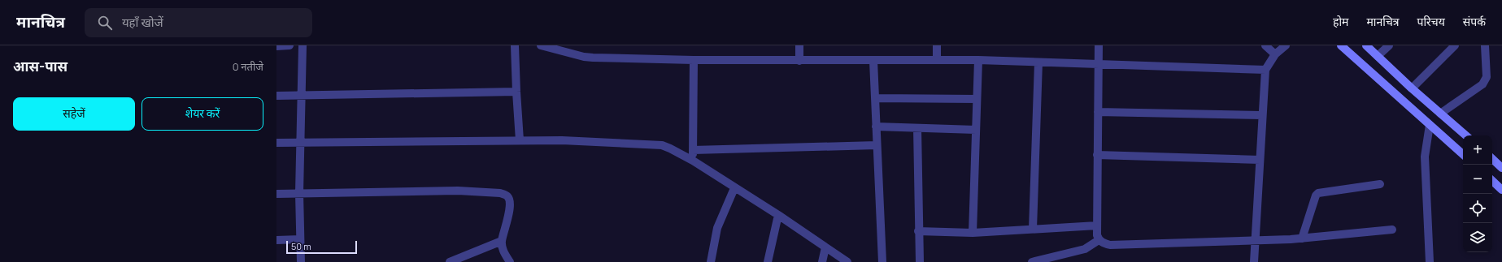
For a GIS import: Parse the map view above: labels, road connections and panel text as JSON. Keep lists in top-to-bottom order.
{
  "scale_bar": "50 m",
  "page": {
    "header": "मानचित्र",
    "search": "यहाँ खोजें",
    "nav": [
      "होम",
      "मानचित्र",
      "परिचय",
      "संपर्क"
    ],
    "heading": ["आस-पास", "0 नतीजे"],
    "buttons": ["सहेजें", "शेयर करें"],
    "map_buttons": ["+", "−"],
    "scale": "50 m"
  }
}
